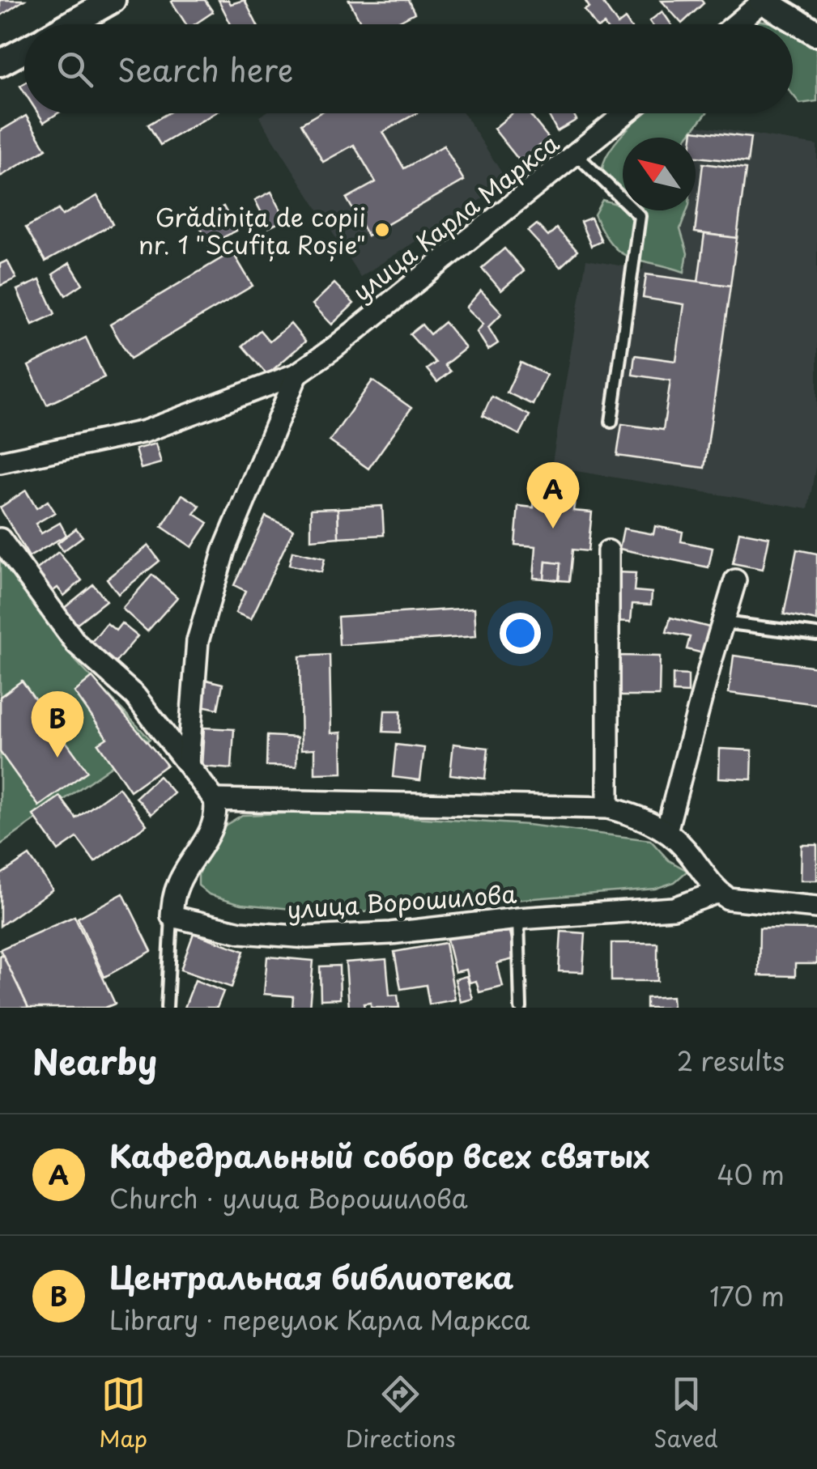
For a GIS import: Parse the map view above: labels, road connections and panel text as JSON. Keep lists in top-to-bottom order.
{
  "streets": {
    "street": ["улица Карла Маркса", "улица Ворошилова"]
  },
  "places": ["Grădinița de copii nr. 1 \"Scufița Roșie\""],
  "north": "top left",
  "page": {
    "search": "Search here",
    "pins": ["A", "B"],
    "heading": ["Nearby", "2 results"],
    "list": [
      {
        "mark": "A",
        "name": "Кафедральный собор всех святых",
        "note": "Church · улица Ворошилова",
        "value": "40 m"
      },
      {
        "mark": "B",
        "name": "Центральная библиотека",
        "note": "Library · переулок Карла Маркса",
        "value": "170 m"
      }
    ],
    "nav": ["Map", "Directions", "Saved"]
  }
}
